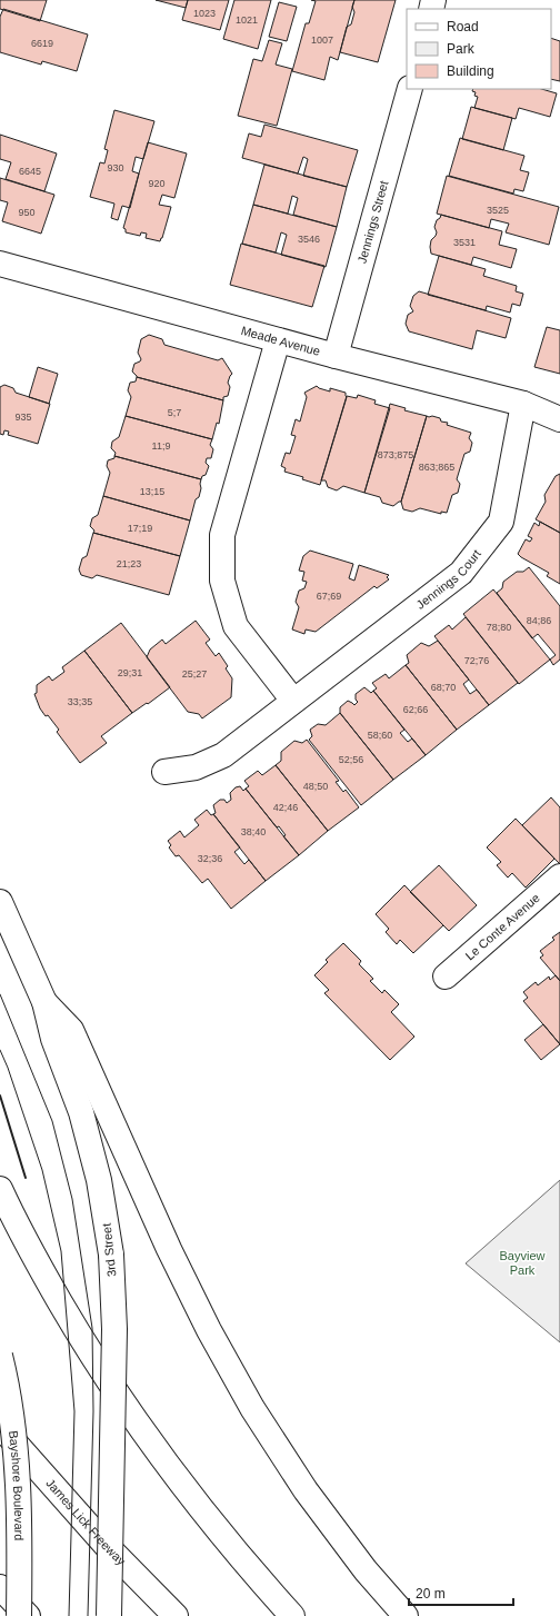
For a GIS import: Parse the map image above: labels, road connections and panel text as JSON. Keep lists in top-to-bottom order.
{
  "streets": {
    "main road": [
      "Jennings Street",
      "Meade Avenue",
      "Jennings Court",
      "Le Conte Avenue",
      "3rd Street",
      "Bayshore Boulevard",
      "James Lick Freeway"
    ]
  },
  "crossings": [
    ["Jennings Street", "Meade Avenue"],
    ["Meade Avenue", "Jennings Court"]
  ],
  "parks": ["Bayview Park"],
  "house_numbers": [
    "1023",
    "1021",
    "1007",
    "6619",
    "930",
    "6645",
    "920",
    "3525",
    "950",
    "3546",
    "3531",
    "5;7",
    "935",
    "11;9",
    "873;875",
    "863;865",
    "13;15",
    "17;19",
    "21;23",
    "67;69",
    "84;86",
    "78;80",
    "72;76",
    "29;31",
    "25;27",
    "68;70",
    "33;35",
    "62;66",
    "58;60",
    "52;56",
    "48;50",
    "42;46",
    "38;40",
    "32;36"
  ],
  "legend": ["Road", "Park", "Building"],
  "scale_bar": "20 m"
}
